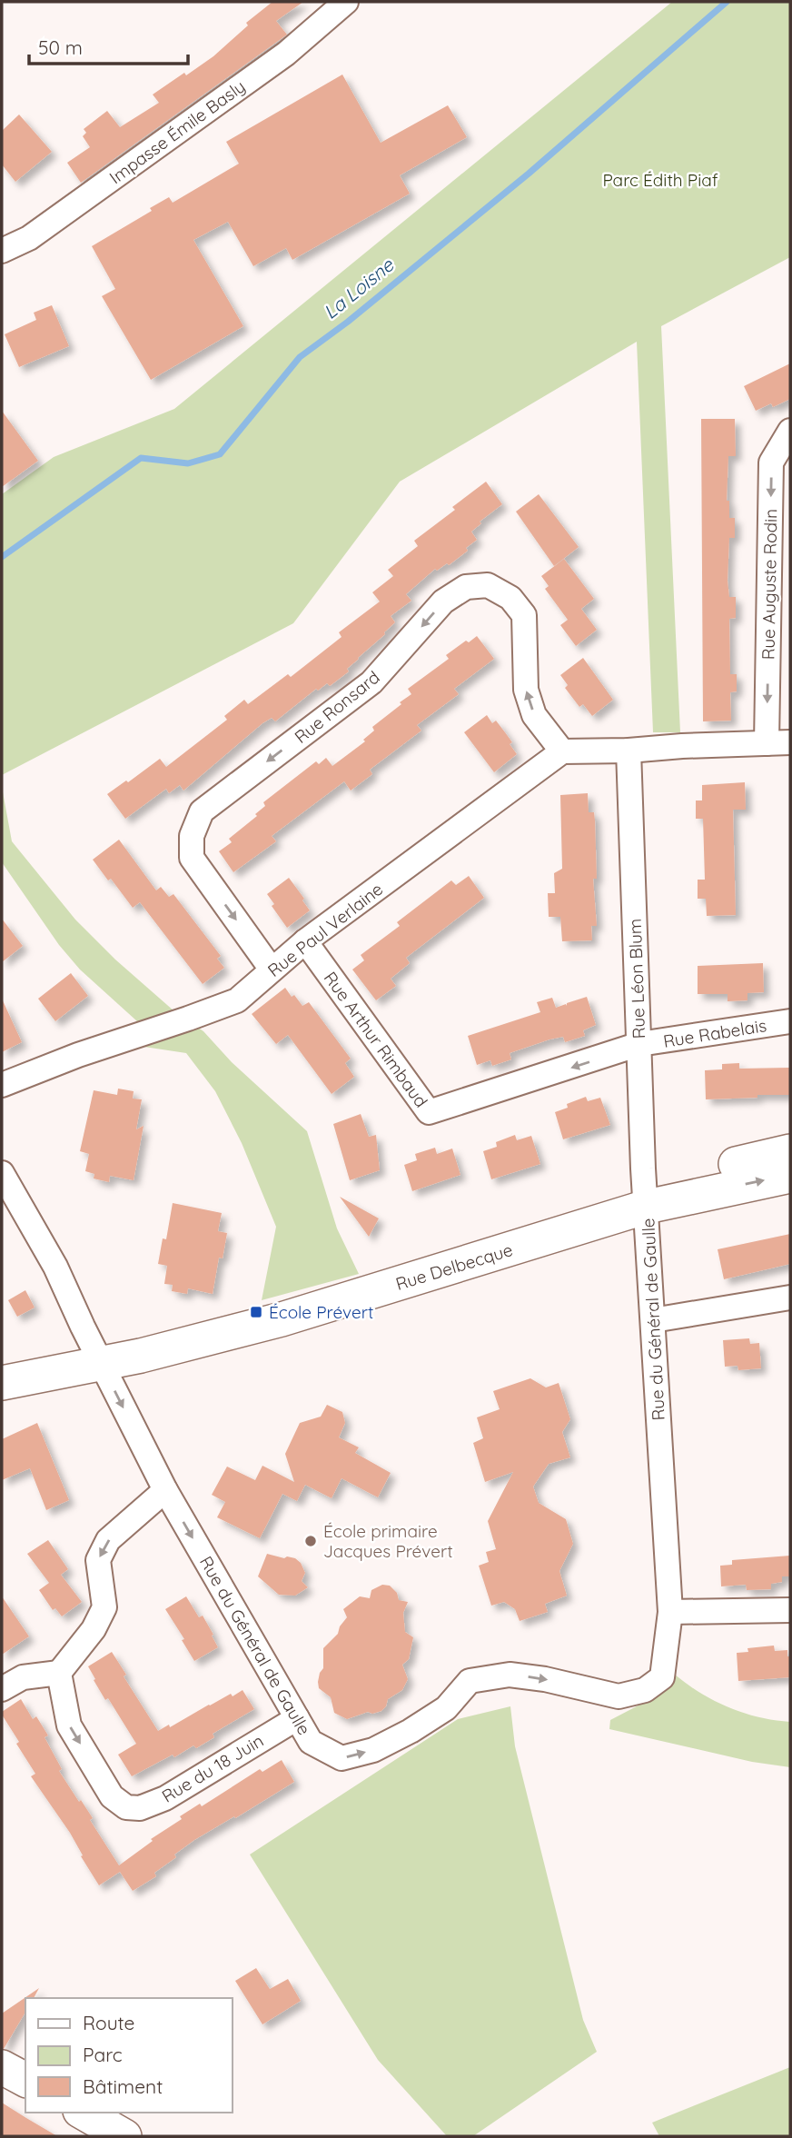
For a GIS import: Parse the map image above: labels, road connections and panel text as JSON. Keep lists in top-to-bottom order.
{
  "streets": {
    "street": [
      "Impasse Émile Basly",
      "Rue Auguste Rodin",
      "Rue Ronsard",
      "Rue Paul Verlaine",
      "Rue Léon Blum",
      "Rue Rabelais",
      "Rue Arthur Rimbaud",
      "Rue Delbecque",
      "Rue du Général de Gaulle",
      "Rue du 18 Juin"
    ]
  },
  "crossings": [
    ["Rue Ronsard", "Rue Paul Verlaine"],
    ["Rue Paul Verlaine", "Rue Arthur Rimbaud"],
    ["Rue Léon Blum", "Rue Rabelais"],
    ["Rue Léon Blum", "Rue Arthur Rimbaud"],
    ["Rue Léon Blum", "Rue Delbecque"],
    ["Rue Léon Blum", "Rue du Général de Gaulle"],
    ["Rue Rabelais", "Rue Arthur Rimbaud"],
    ["Rue Delbecque", "Rue du Général de Gaulle"],
    ["Rue du Général de Gaulle", "Rue du 18 Juin"]
  ],
  "one_way": ["Rue Auguste Rodin", "Rue Arthur Rimbaud"],
  "water": ["La Loisne"],
  "parks": ["Parc Édith Piaf"],
  "places": {
    "transit": ["École Prévert"],
    "other": ["École primaire Jacques Prévert"]
  },
  "legend": ["Route", "Parc", "Bâtiment"],
  "scale_bar": "50 m"
}
